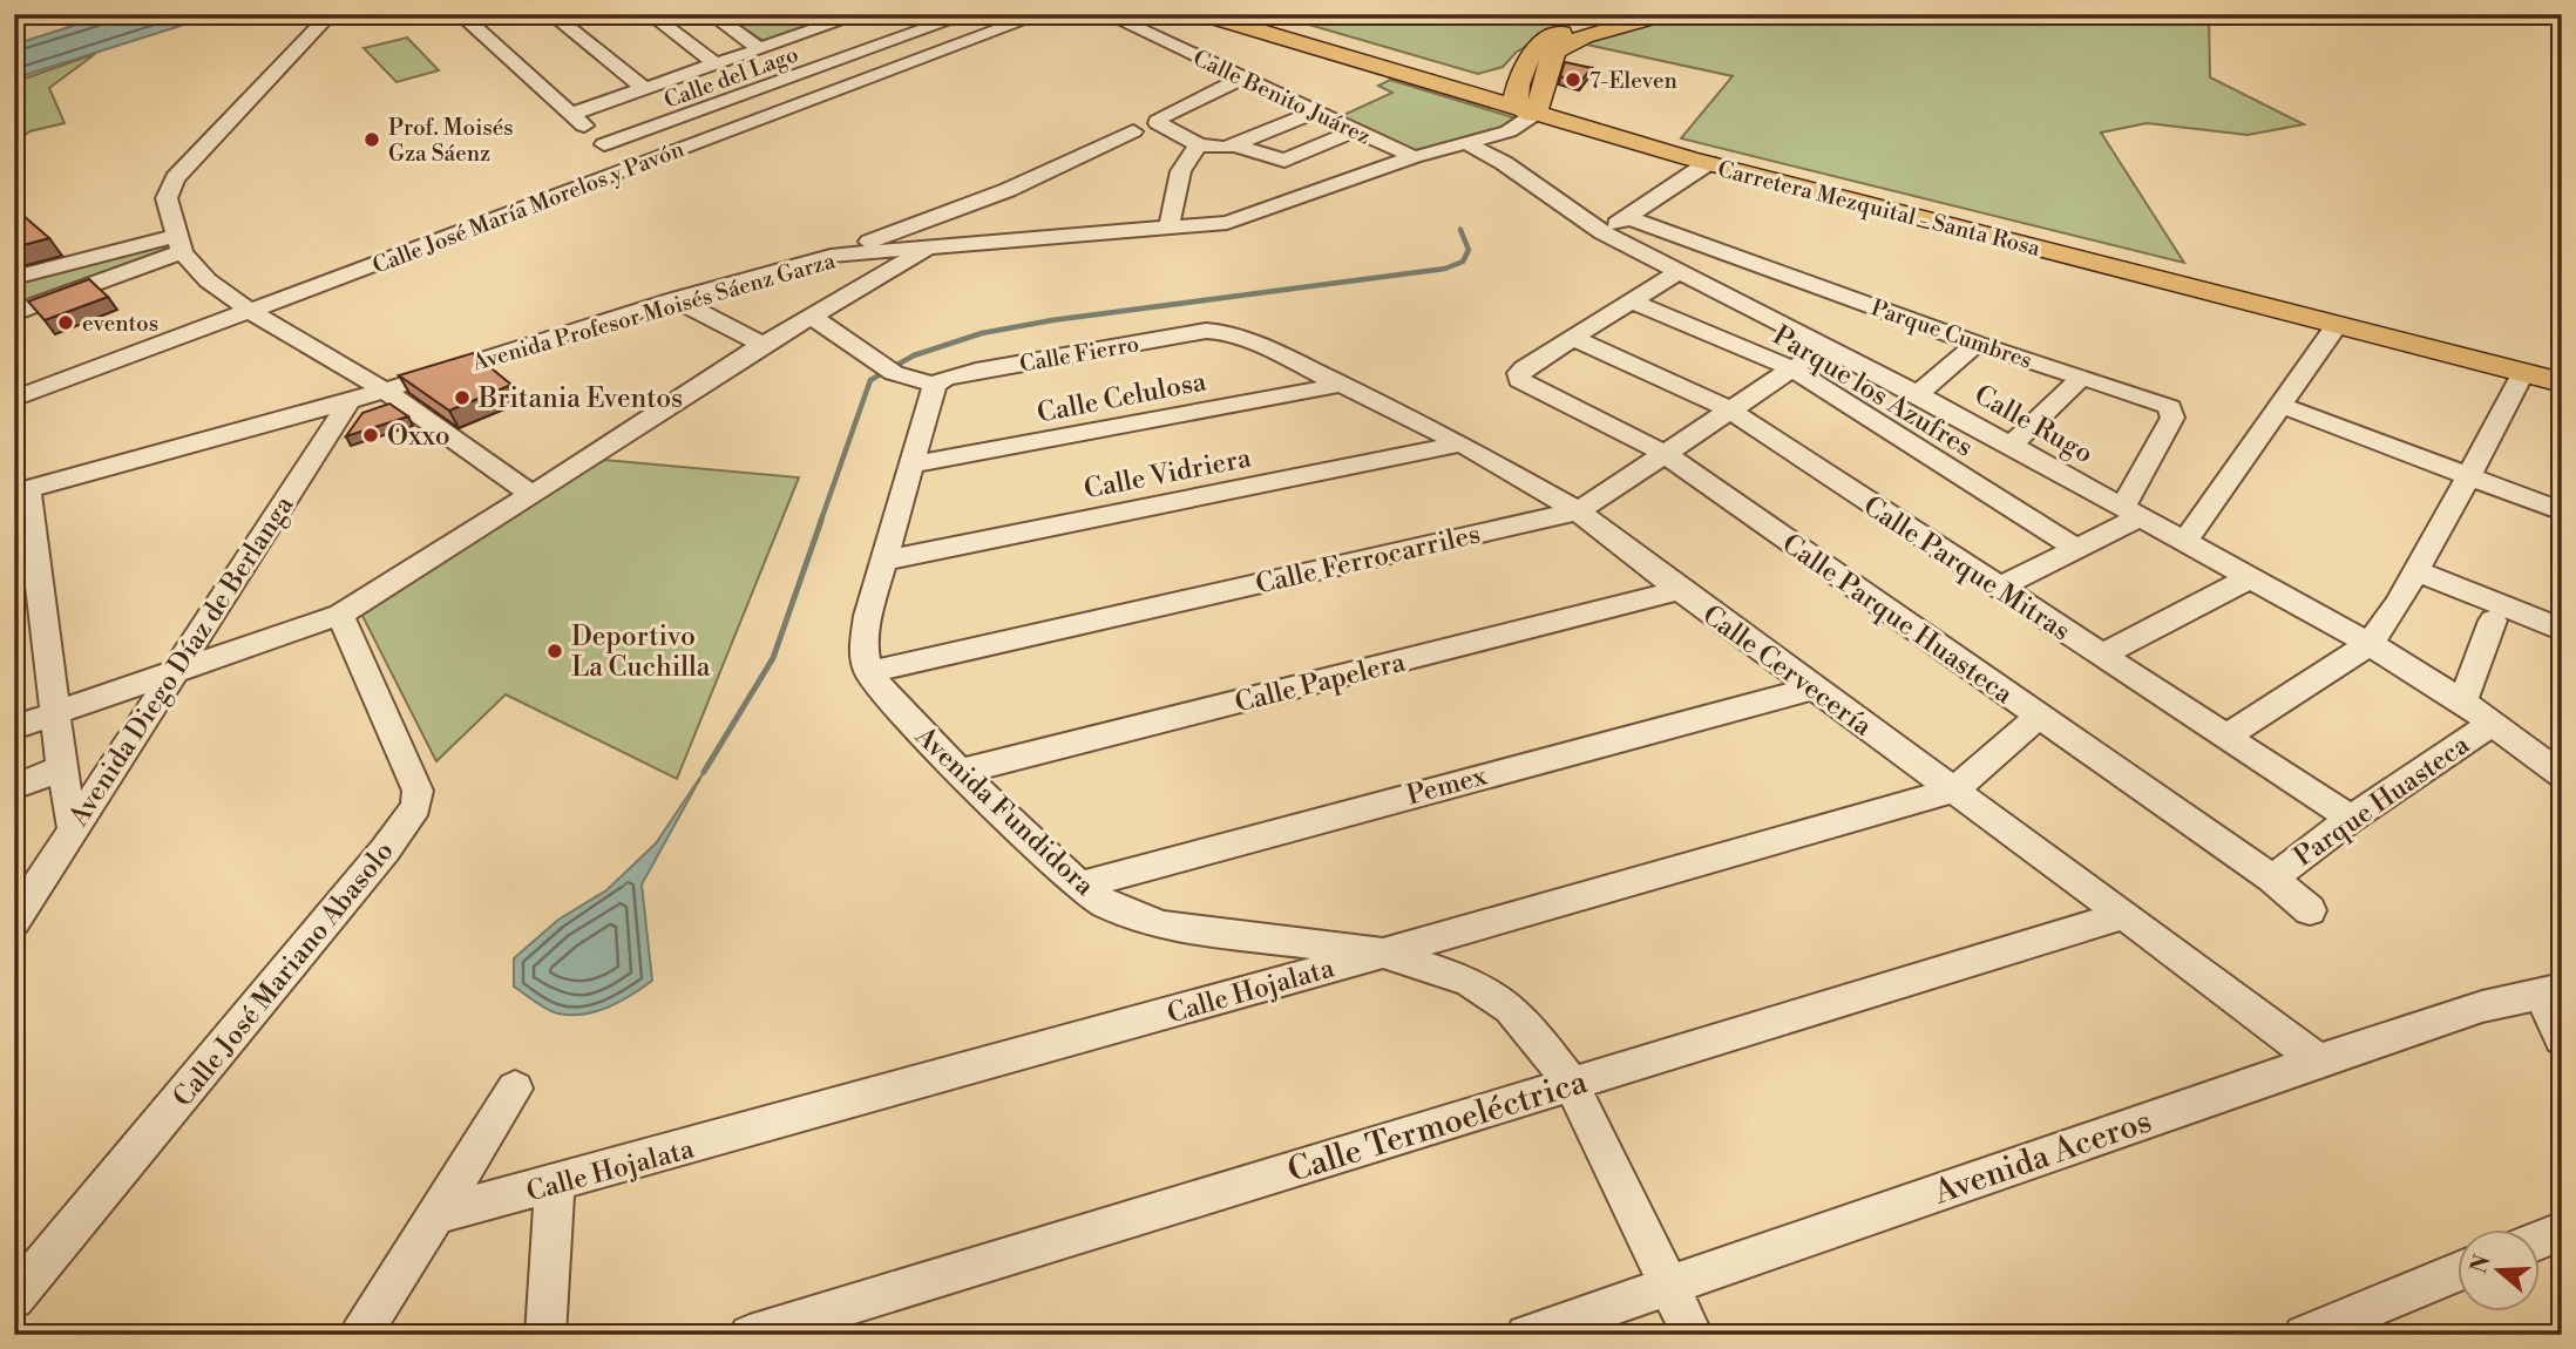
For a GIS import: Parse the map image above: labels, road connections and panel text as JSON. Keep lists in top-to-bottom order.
{
  "streets": {
    "main road": ["Carretera Mezquital - Santa Rosa"],
    "street": [
      "Calle del Lago",
      "Calle Benito Juárez",
      "Calle José María Morelos y Pavón",
      "Avenida Profesor Moisés Sáenz Garza",
      "Parque Cumbres",
      "Calle Fierro",
      "Parque los Azufres",
      "Calle Celulosa",
      "Calle Rugo",
      "Calle Vidriera",
      "Calle Ferrocarriles",
      "Calle Parque Mitras",
      "Calle Parque Huasteca",
      "Avenida Diego Díaz de Berlanga",
      "Calle Cervecería",
      "Calle Papelera",
      "Pemex",
      "Parque Huasteca",
      "Avenida Fundidora",
      "Calle José Mariano Abasolo",
      "Calle Hojalata",
      "Calle Termoeléctrica",
      "Avenida Aceros"
    ]
  },
  "crossings": [
    ["Calle Benito Juárez", "Avenida Profesor Moisés Sáenz Garza"],
    ["Carretera Mezquital - Santa Rosa", "Avenida Profesor Moisés Sáenz Garza"],
    ["Avenida Profesor Moisés Sáenz Garza", "Calle Rugo"],
    ["Avenida Profesor Moisés Sáenz Garza", "Avenida Diego Díaz de Berlanga"],
    ["Parque Cumbres", "Calle Rugo"],
    ["Calle Fierro", "Calle Cervecería"],
    ["Parque los Azufres", "Calle Ferrocarriles"],
    ["Calle Celulosa", "Calle Cervecería"],
    ["Calle Rugo", "Calle Ferrocarriles"],
    ["Calle Rugo", "Parque Huasteca"],
    ["Calle Vidriera", "Calle Cervecería"],
    ["Calle Ferrocarriles", "Calle Parque Mitras"],
    ["Calle Ferrocarriles", "Calle Parque Huasteca"],
    ["Calle Ferrocarriles", "Calle Cervecería"],
    ["Calle Ferrocarriles", "Avenida Fundidora"],
    ["Calle Parque Mitras", "Calle Parque Huasteca"],
    ["Calle Parque Mitras", "Parque Huasteca"],
    ["Calle Parque Huasteca", "Parque Huasteca"],
    ["Calle Parque Huasteca", "Calle Hojalata"],
    ["Calle Cervecería", "Calle Papelera"],
    ["Calle Cervecería", "Pemex"],
    ["Calle Cervecería", "Calle Hojalata"],
    ["Calle Cervecería", "Calle Termoeléctrica"],
    ["Calle Cervecería", "Avenida Aceros"],
    ["Calle Papelera", "Avenida Fundidora"],
    ["Pemex", "Avenida Fundidora"],
    ["Avenida Fundidora", "Calle Hojalata"],
    ["Avenida Fundidora", "Calle Termoeléctrica"],
    ["Avenida Fundidora", "Avenida Aceros"]
  ],
  "places": [
    "7-Eleven",
    "Prof. Moisés Gza Sáenz",
    "eventos",
    "Britania Eventos",
    "Oxxo",
    "Deportivo La Cuchilla"
  ],
  "north": "left"
}
